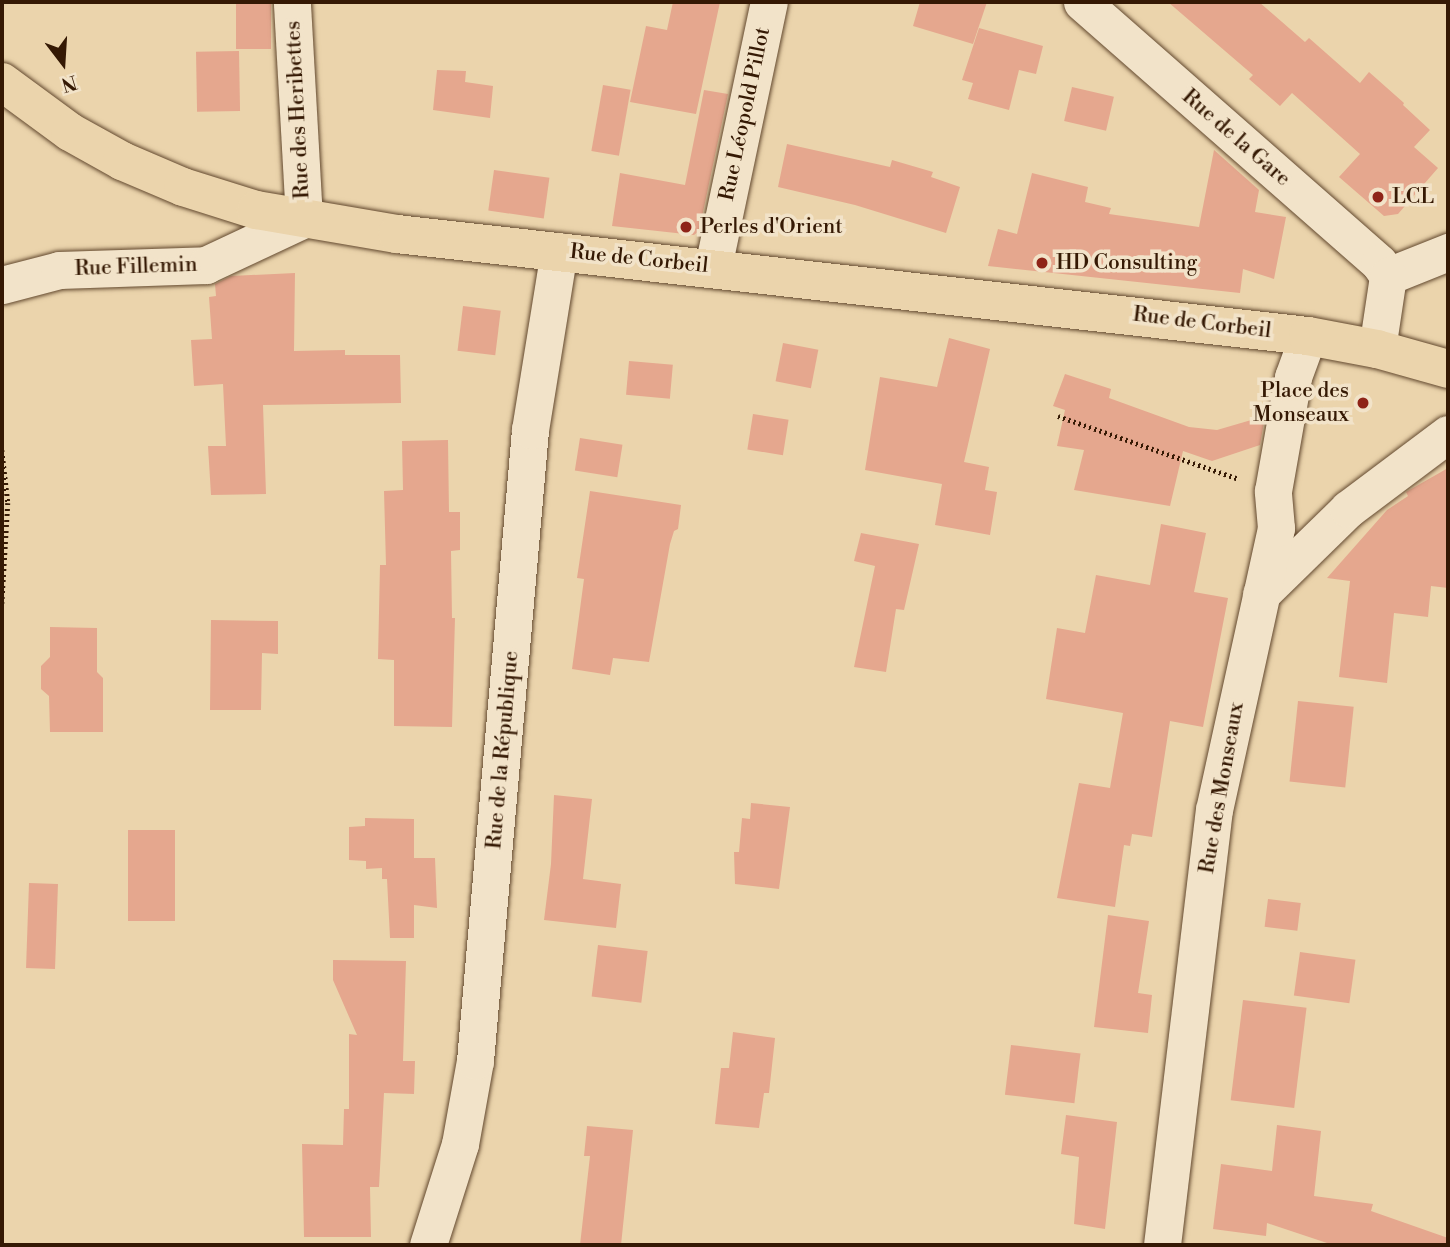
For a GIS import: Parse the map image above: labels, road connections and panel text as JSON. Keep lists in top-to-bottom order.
{
  "streets": {
    "main road": ["Rue de Corbeil"],
    "street": [
      "Rue des Heribettes",
      "Rue Léopold Pillot",
      "Rue de la Gare",
      "Rue Fillemin",
      "Rue de la République",
      "Rue des Monseaux"
    ]
  },
  "crossings": [
    ["Rue des Heribettes", "Rue de Corbeil"],
    ["Rue des Heribettes", "Rue Fillemin"],
    ["Rue Léopold Pillot", "Rue de Corbeil"],
    ["Rue de Corbeil", "Rue Fillemin"],
    ["Rue de Corbeil", "Rue de la République"],
    ["Rue de Corbeil", "Rue des Monseaux"]
  ],
  "places": [
    "LCL",
    "Perles d'Orient",
    "HD Consulting",
    "Place des Monseaux"
  ],
  "north": "bottom"
}
